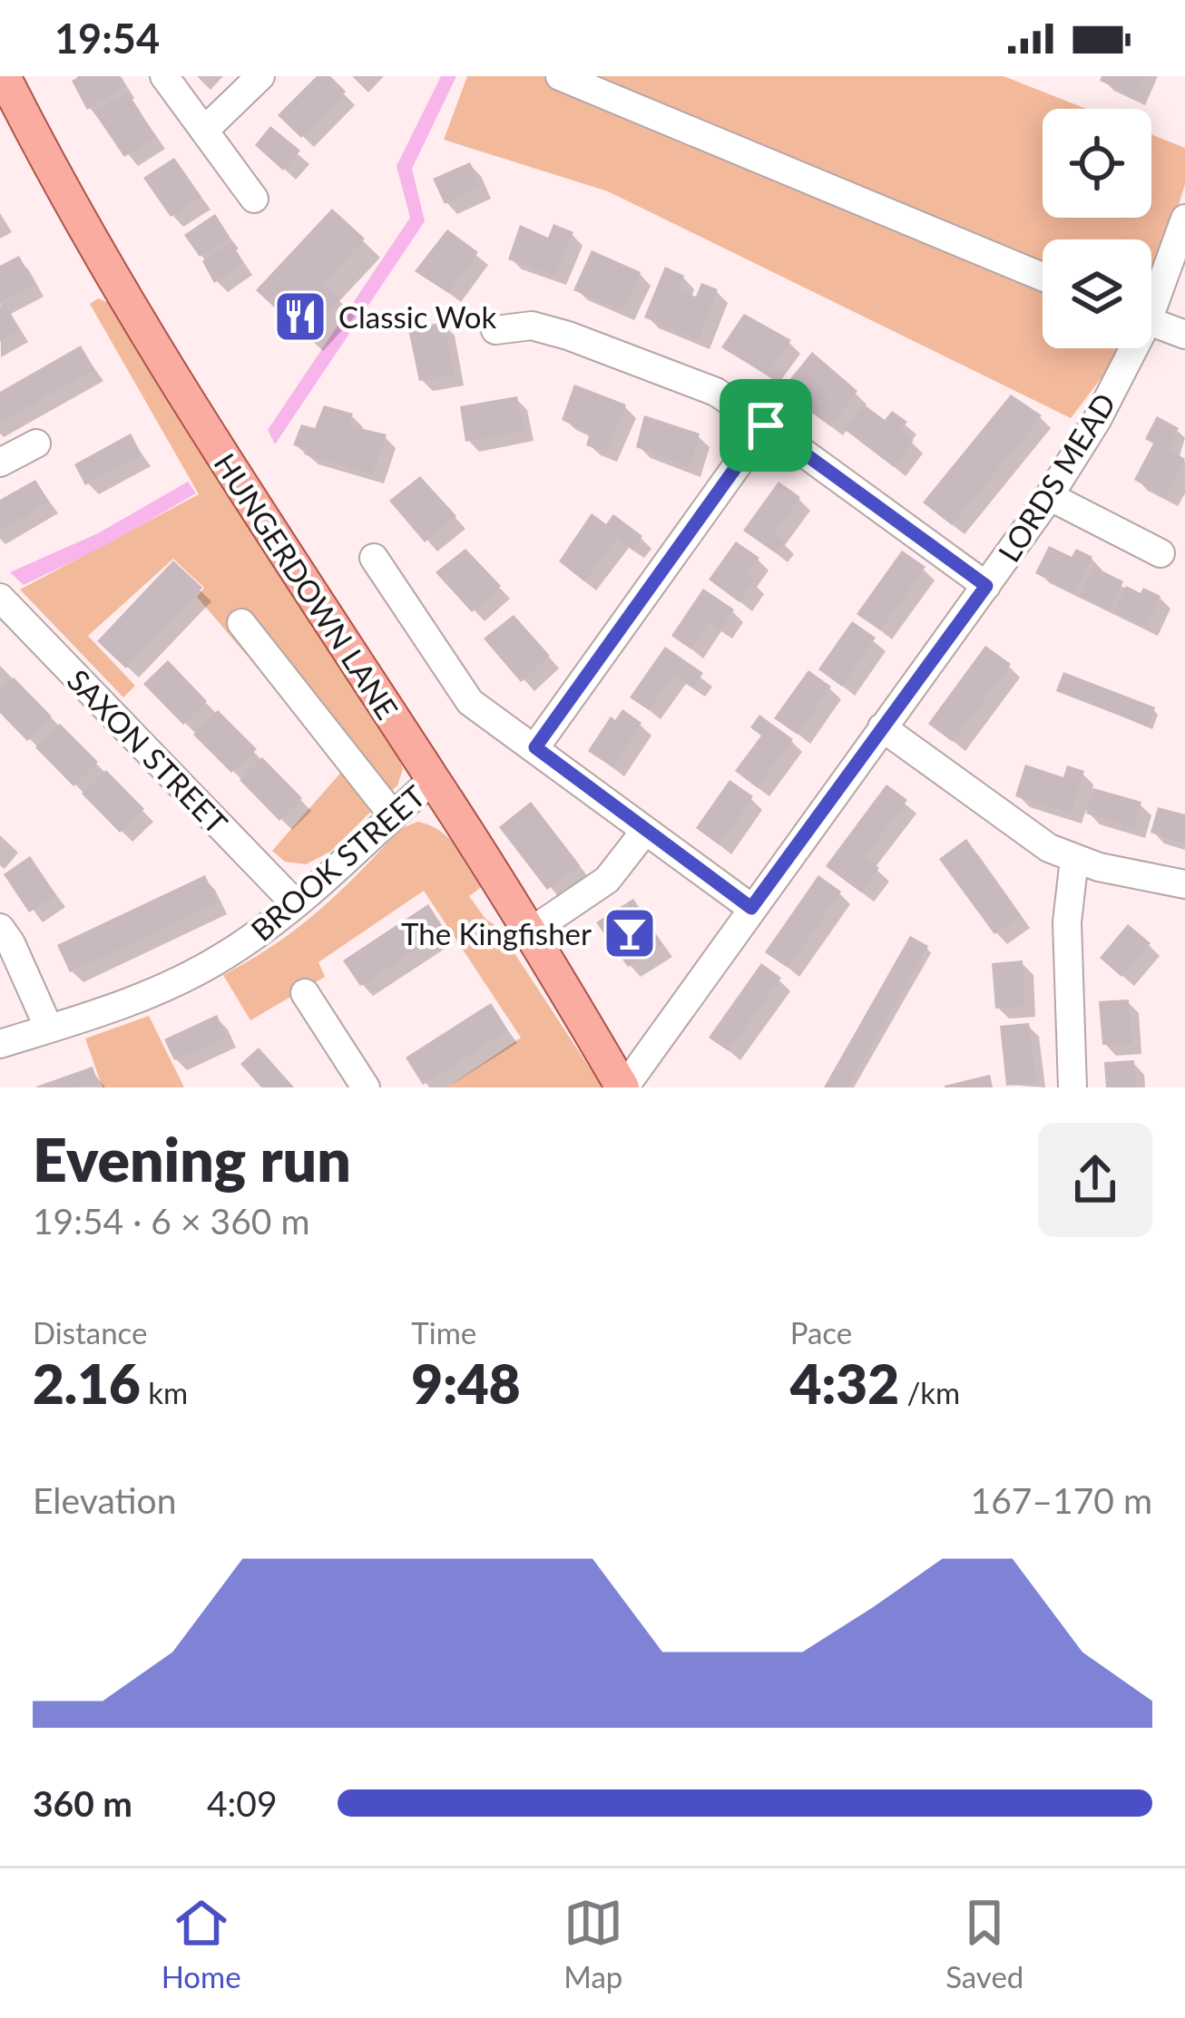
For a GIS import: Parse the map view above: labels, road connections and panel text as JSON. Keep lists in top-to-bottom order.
{
  "streets": {
    "main road": ["HUNGERDOWN LANE"],
    "street": ["LORDS MEAD", "SAXON STREET", "BROOK STREET"]
  },
  "crossings": [
    ["LORDS MEAD", "HUNGERDOWN LANE"],
    ["HUNGERDOWN LANE", "BROOK STREET"],
    ["SAXON STREET", "BROOK STREET"]
  ],
  "places": {
    "restaurant": ["Classic Wok"],
    "bar": ["The Kingfisher"]
  },
  "page": {
    "status": "19:54",
    "heading": ["Evening run", "19:54 · 6 × 360 m"],
    "stats": [
      ["Distance", "2.16 km"],
      ["Time", "9:48"],
      ["Pace", "4:32 /km"]
    ],
    "chart": ["Elevation", "167–170 m"],
    "list": [
      {
        "name": "360 m",
        "note": "4:09"
      }
    ],
    "tabs": ["Home", "Map", "Saved"]
  }
}
